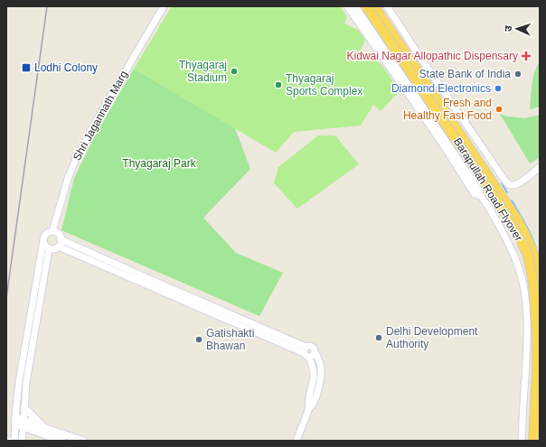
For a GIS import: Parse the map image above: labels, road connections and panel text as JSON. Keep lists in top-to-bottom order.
{
  "streets": {
    "highway": ["Barapullah Road Flyover"],
    "street": ["Shri Jagannath Marg"]
  },
  "parks": ["Thyagaraj Park"],
  "places": {
    "health": ["Kidwai Nagar Allopathic Dispensary"],
    "transit": ["Lodhi Colony"],
    "other": [
      "Thyagaraj Stadium",
      "State Bank of India",
      "Thyagaraj Sports Complex",
      "Diamond Electronics",
      "Fresh and Healthy Fast Food",
      "Delhi Development Authority",
      "Gatishakti Bhawan"
    ]
  },
  "north": "left"
}
